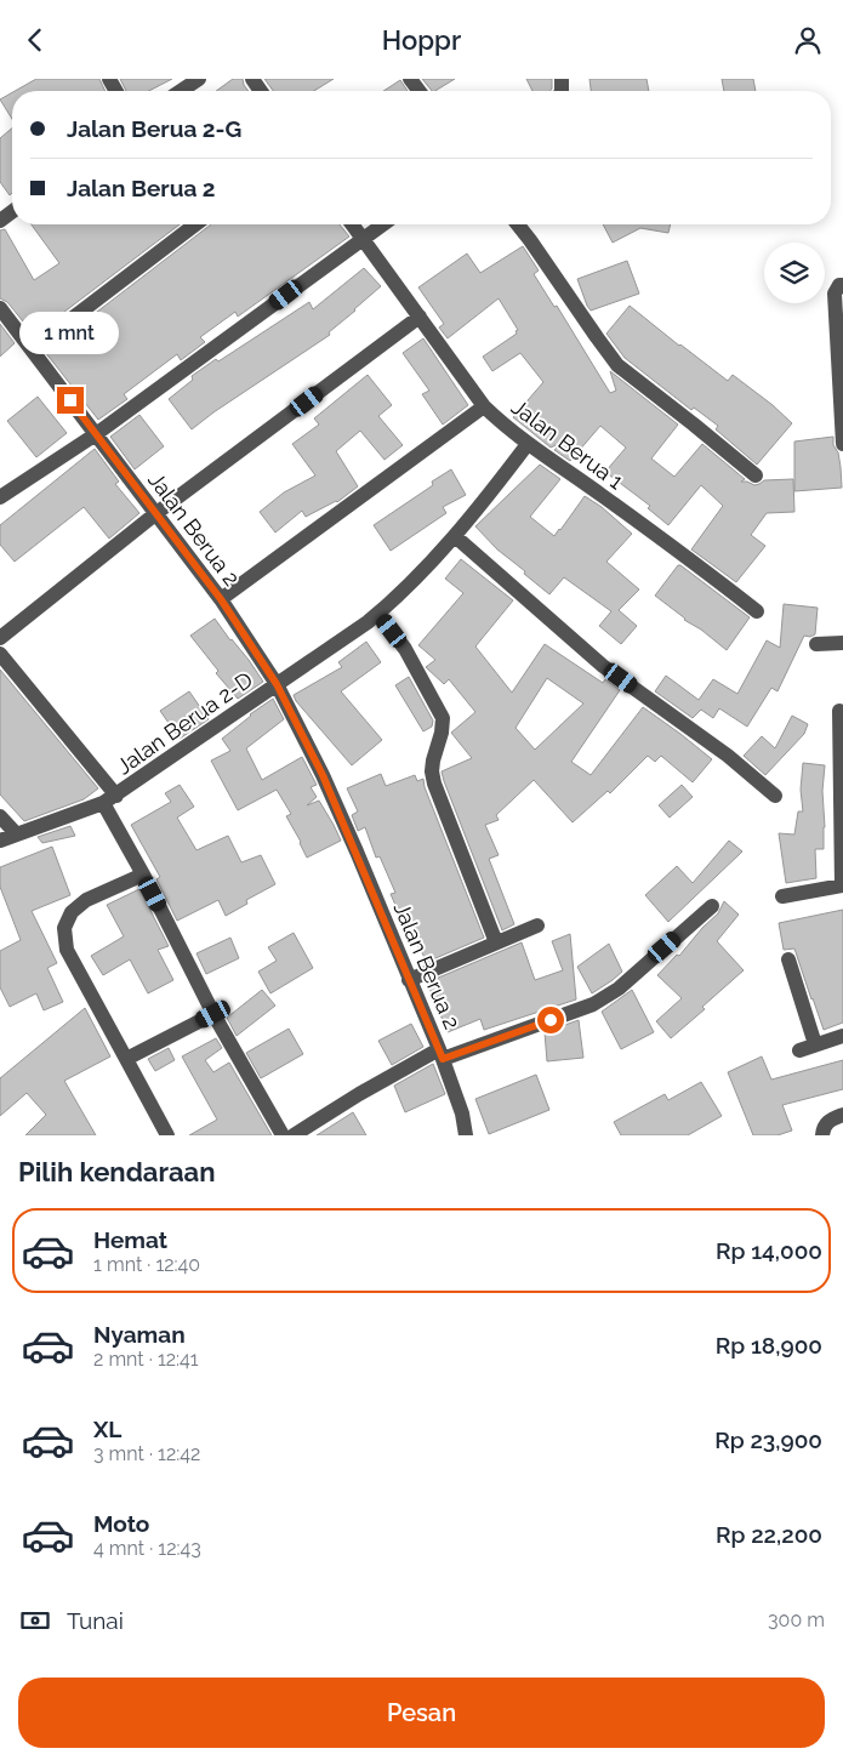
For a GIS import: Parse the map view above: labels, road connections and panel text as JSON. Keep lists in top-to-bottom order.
{
  "streets": {
    "street": ["Jalan Berua 1", "Jalan Berua 2", "Jalan Berua 2-D"]
  },
  "crossings": [
    ["Jalan Berua 1", "Jalan Berua 2-D"],
    ["Jalan Berua 2", "Jalan Berua 2-D"]
  ],
  "page": {
    "header": "Hoppr",
    "banner": ["Jalan Berua 2-G", "Jalan Berua 2"],
    "bubble": "1 mnt",
    "heading": "Pilih kendaraan",
    "list": [
      {
        "name": "Hemat",
        "note": "1 mnt · 12:40",
        "value": "Rp 14,000"
      },
      {
        "name": "Nyaman",
        "note": "2 mnt · 12:41",
        "value": "Rp 18,900"
      },
      {
        "name": "XL",
        "note": "3 mnt · 12:42",
        "value": "Rp 23,900"
      },
      {
        "name": "Moto",
        "note": "4 mnt · 12:43",
        "value": "Rp 22,200"
      }
    ],
    "pay": ["Tunai", "300 m"],
    "buttons": "Pesan"
  }
}
